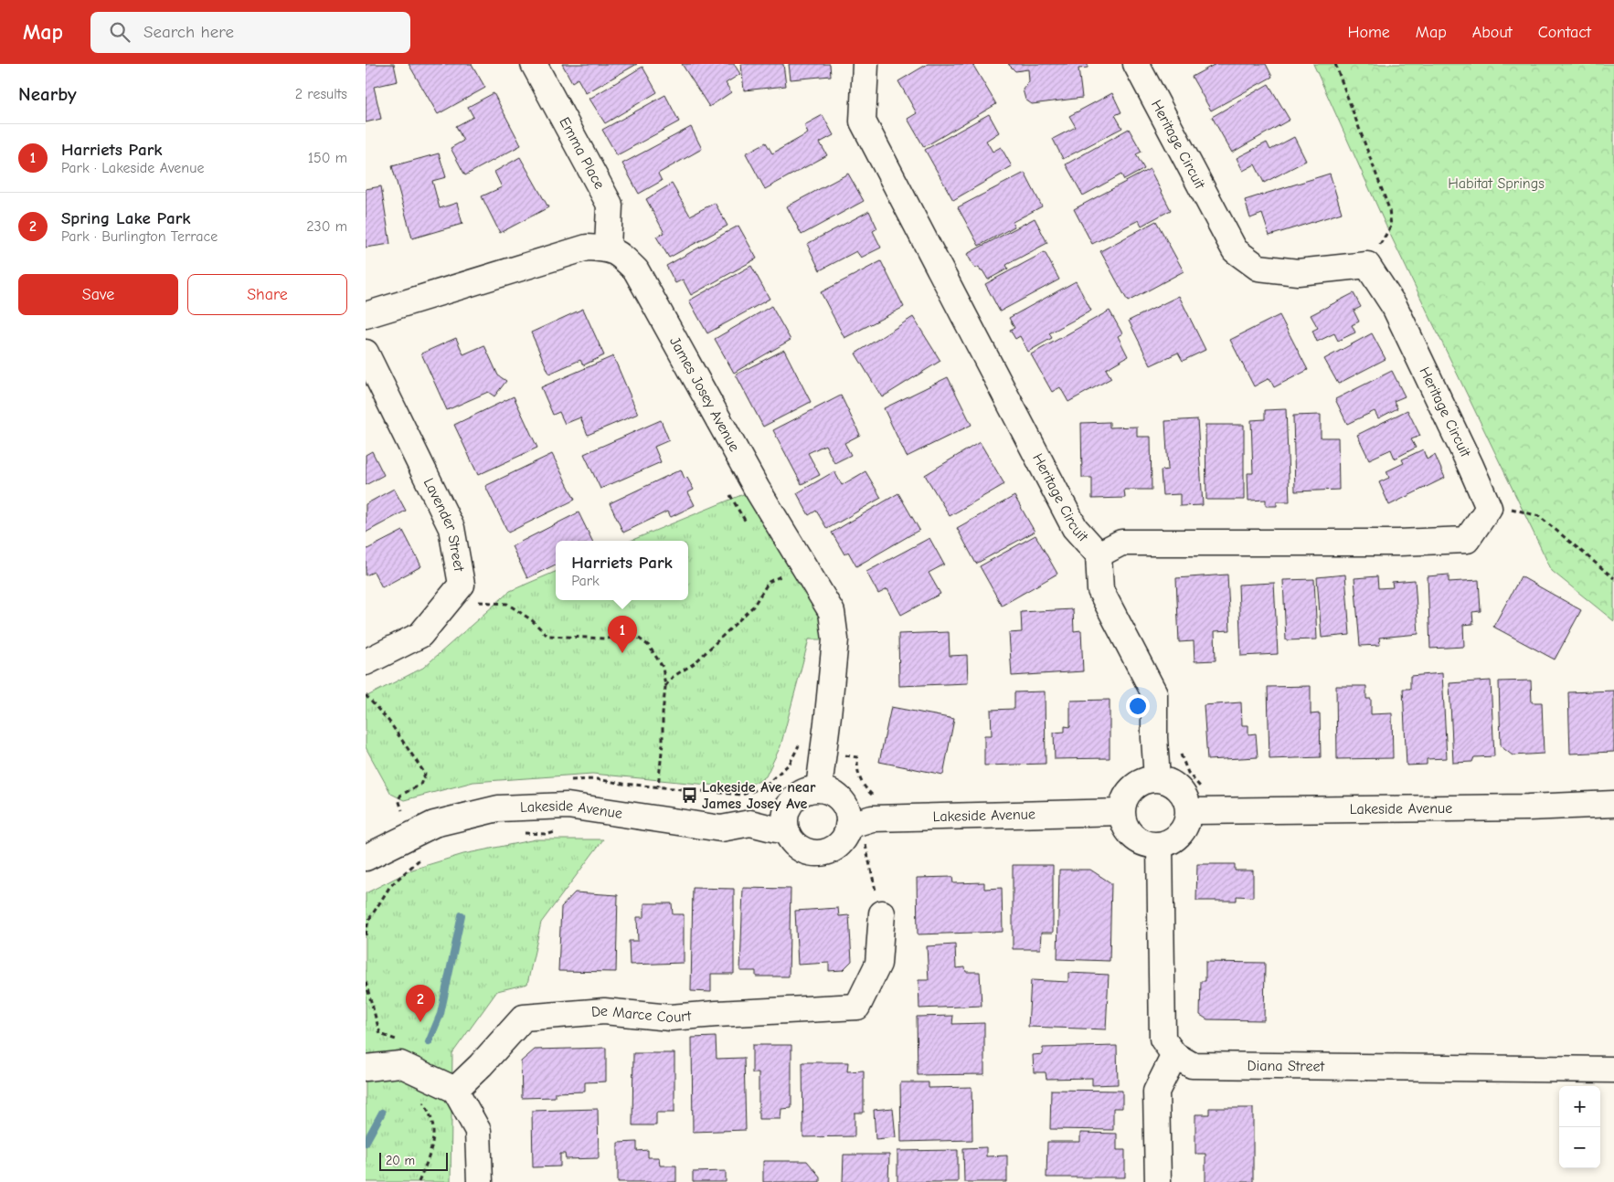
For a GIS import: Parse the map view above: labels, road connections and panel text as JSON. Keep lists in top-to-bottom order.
{
  "streets": {
    "street": [
      "Heritage Circuit",
      "Emma Place",
      "James Josey Avenue",
      "Lavender Street",
      "Lakeside Avenue",
      "De Marce Court",
      "Diana Street"
    ]
  },
  "crossings": [
    ["Heritage Circuit", "Lakeside Avenue"],
    ["Emma Place", "James Josey Avenue"],
    ["James Josey Avenue", "Lakeside Avenue"]
  ],
  "parks": ["Habitat Springs"],
  "places": {
    "bus stop": ["Lakeside Ave near James Josey Ave"]
  },
  "scale_bar": "20 m",
  "page": {
    "header": "Map",
    "search": "Search here",
    "nav": [
      "Home",
      "Map",
      "About",
      "Contact"
    ],
    "heading": ["Nearby", "2 results"],
    "list": [
      {
        "mark": "1",
        "name": "Harriets Park",
        "note": "Park · Lakeside Avenue",
        "value": "150 m"
      },
      {
        "mark": "2",
        "name": "Spring Lake Park",
        "note": "Park · Burlington Terrace",
        "value": "230 m"
      }
    ],
    "buttons": ["Save", "Share"],
    "popup": ["Harriets Park", "Park"],
    "pins": ["1", "2"],
    "map_buttons": ["+", "−"],
    "scale": "20 m"
  }
}
